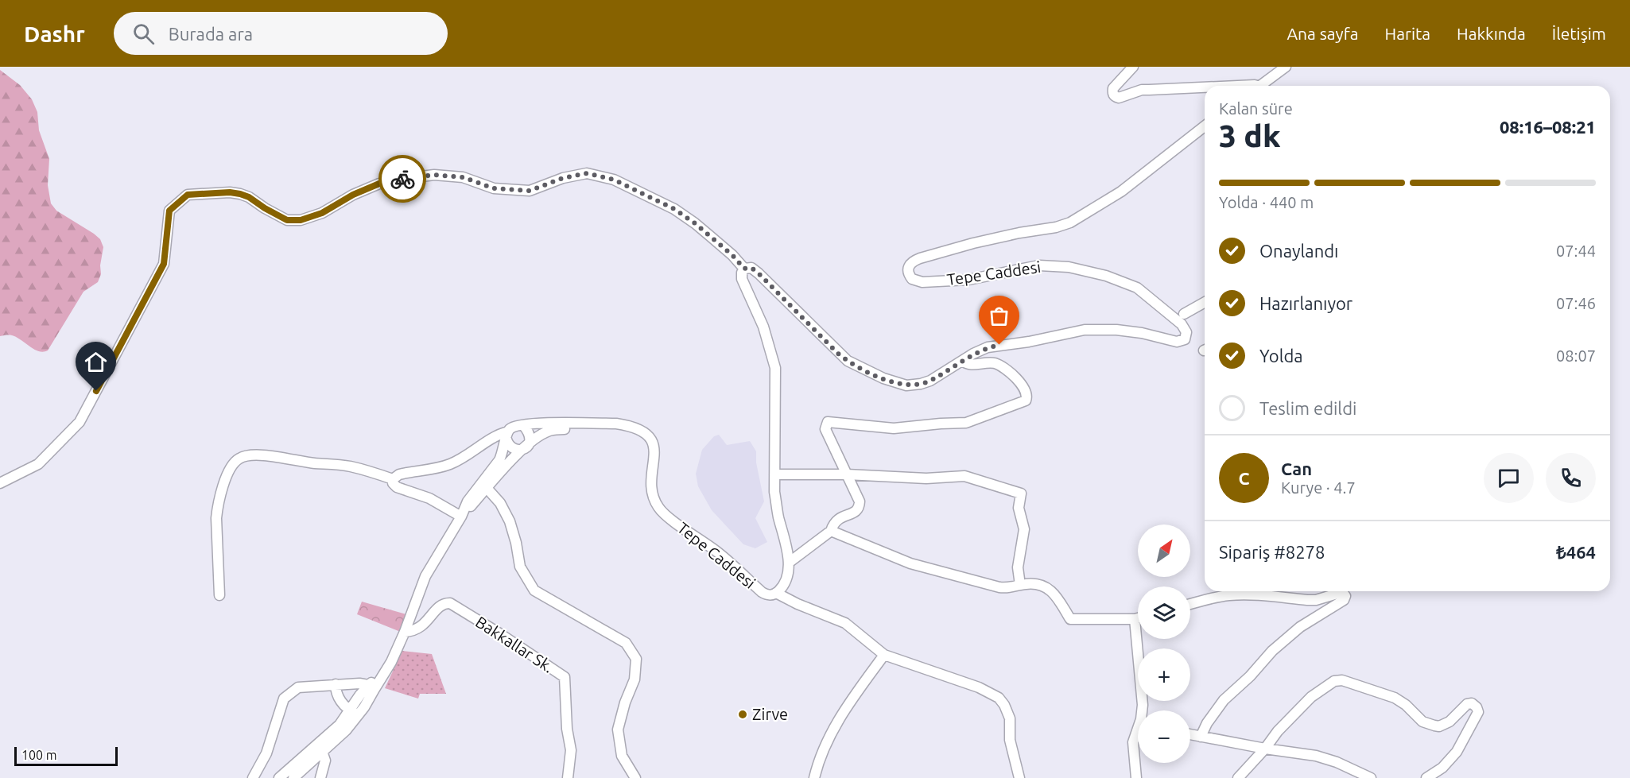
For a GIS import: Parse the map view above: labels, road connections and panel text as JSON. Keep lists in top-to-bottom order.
{
  "streets": {
    "street": ["Tepe Caddesi", "Bakkallar Sk."]
  },
  "places": ["Zirve"],
  "scale_bar": "100 m",
  "north": "top right",
  "page": {
    "header": "Dashr",
    "search": "Burada ara",
    "nav": [
      "Ana sayfa",
      "Harita",
      "Hakkında",
      "İletişim"
    ],
    "heading": ["3 dk", "Kalan süre", "08:16–08:21"],
    "panel": [
      "Can",
      "Kurye · 4.7",
      "Sipariş #8278",
      "₺464"
    ],
    "bar": "Yolda · 440 m",
    "list": [
      ["Onaylandı", "07:44"],
      ["Hazırlanıyor", "07:46"],
      ["Yolda", "08:07"],
      "Teslim edildi"
    ],
    "round": "C",
    "map_buttons": ["+", "−"],
    "scale": "100 m"
  }
}
